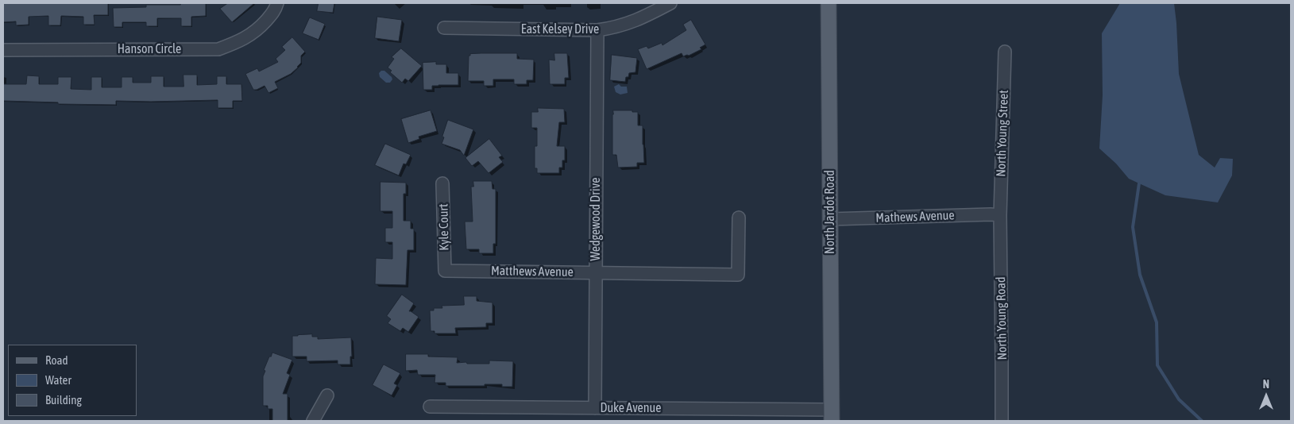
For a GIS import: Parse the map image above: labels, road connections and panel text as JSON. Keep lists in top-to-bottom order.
{
  "streets": {
    "main road": ["North Jardot Road"],
    "street": [
      "East Kelsey Drive",
      "Hanson Circle",
      "North Young Street",
      "Mathews Avenue",
      "Wedgewood Drive",
      "Kyle Court",
      "Matthews Avenue",
      "North Young Road",
      "Duke Avenue"
    ]
  },
  "crossings": [
    ["East Kelsey Drive", "Wedgewood Drive"],
    ["North Young Street", "Mathews Avenue"],
    ["North Young Street", "North Young Road"],
    ["North Jardot Road", "Mathews Avenue"],
    ["North Jardot Road", "Duke Avenue"],
    ["Mathews Avenue", "North Young Road"],
    ["Wedgewood Drive", "Matthews Avenue"],
    ["Wedgewood Drive", "Duke Avenue"],
    ["Kyle Court", "Matthews Avenue"]
  ],
  "legend": ["Road", "Water", "Building"],
  "north": "top"
}
